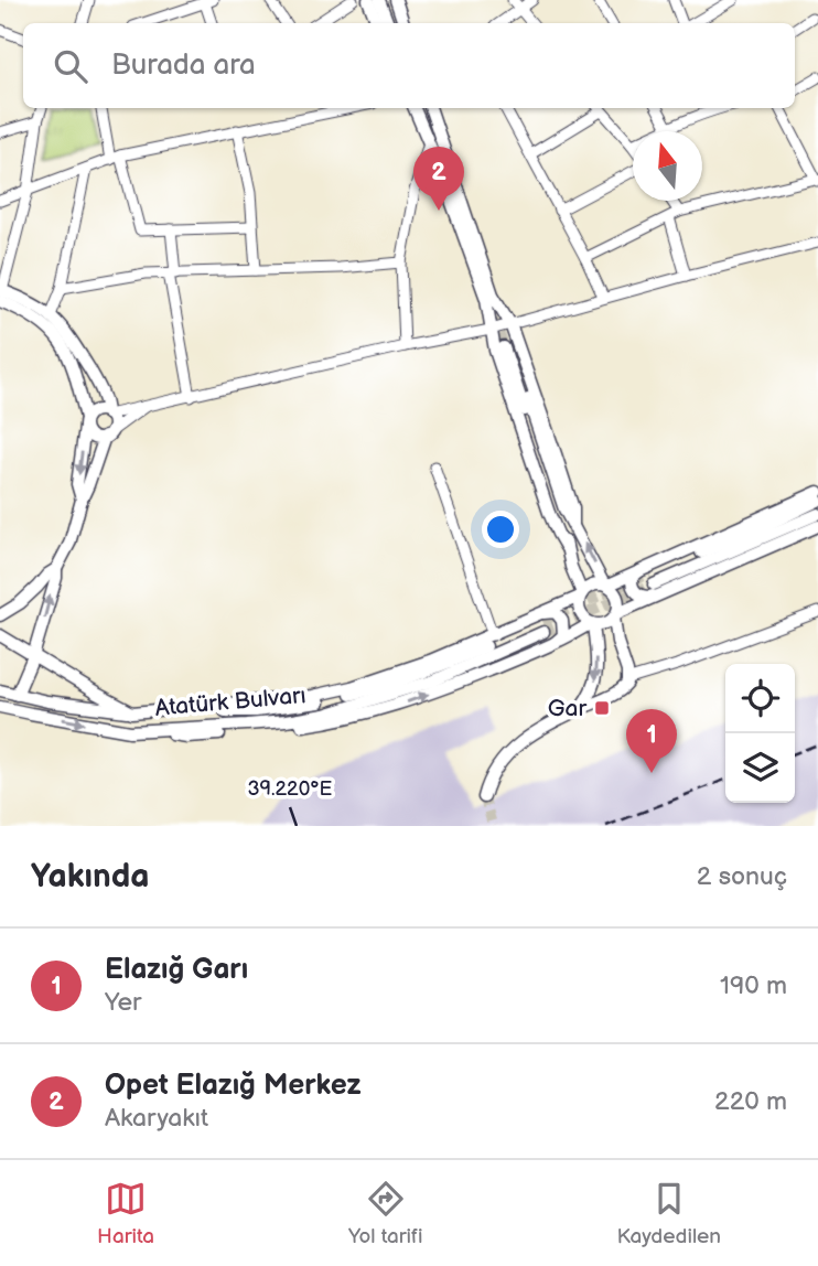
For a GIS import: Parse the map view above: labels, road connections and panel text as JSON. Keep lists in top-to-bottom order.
{
  "streets": {
    "main road": ["Atatürk Bulvarı"]
  },
  "places": {
    "transit": ["Gar"]
  },
  "north": "top",
  "page": {
    "search": "Burada ara",
    "pins": ["2", "1"],
    "heading": ["Yakında", "2 sonuç"],
    "list": [
      {
        "mark": "1",
        "name": "Elazığ Garı",
        "note": "Yer",
        "value": "190 m"
      },
      {
        "mark": "2",
        "name": "Opet Elazığ Merkez",
        "note": "Akaryakıt",
        "value": "220 m"
      }
    ],
    "nav": ["Harita", "Yol tarifi", "Kaydedilen"]
  },
  "coordinates": ["39.220°E"]
}
